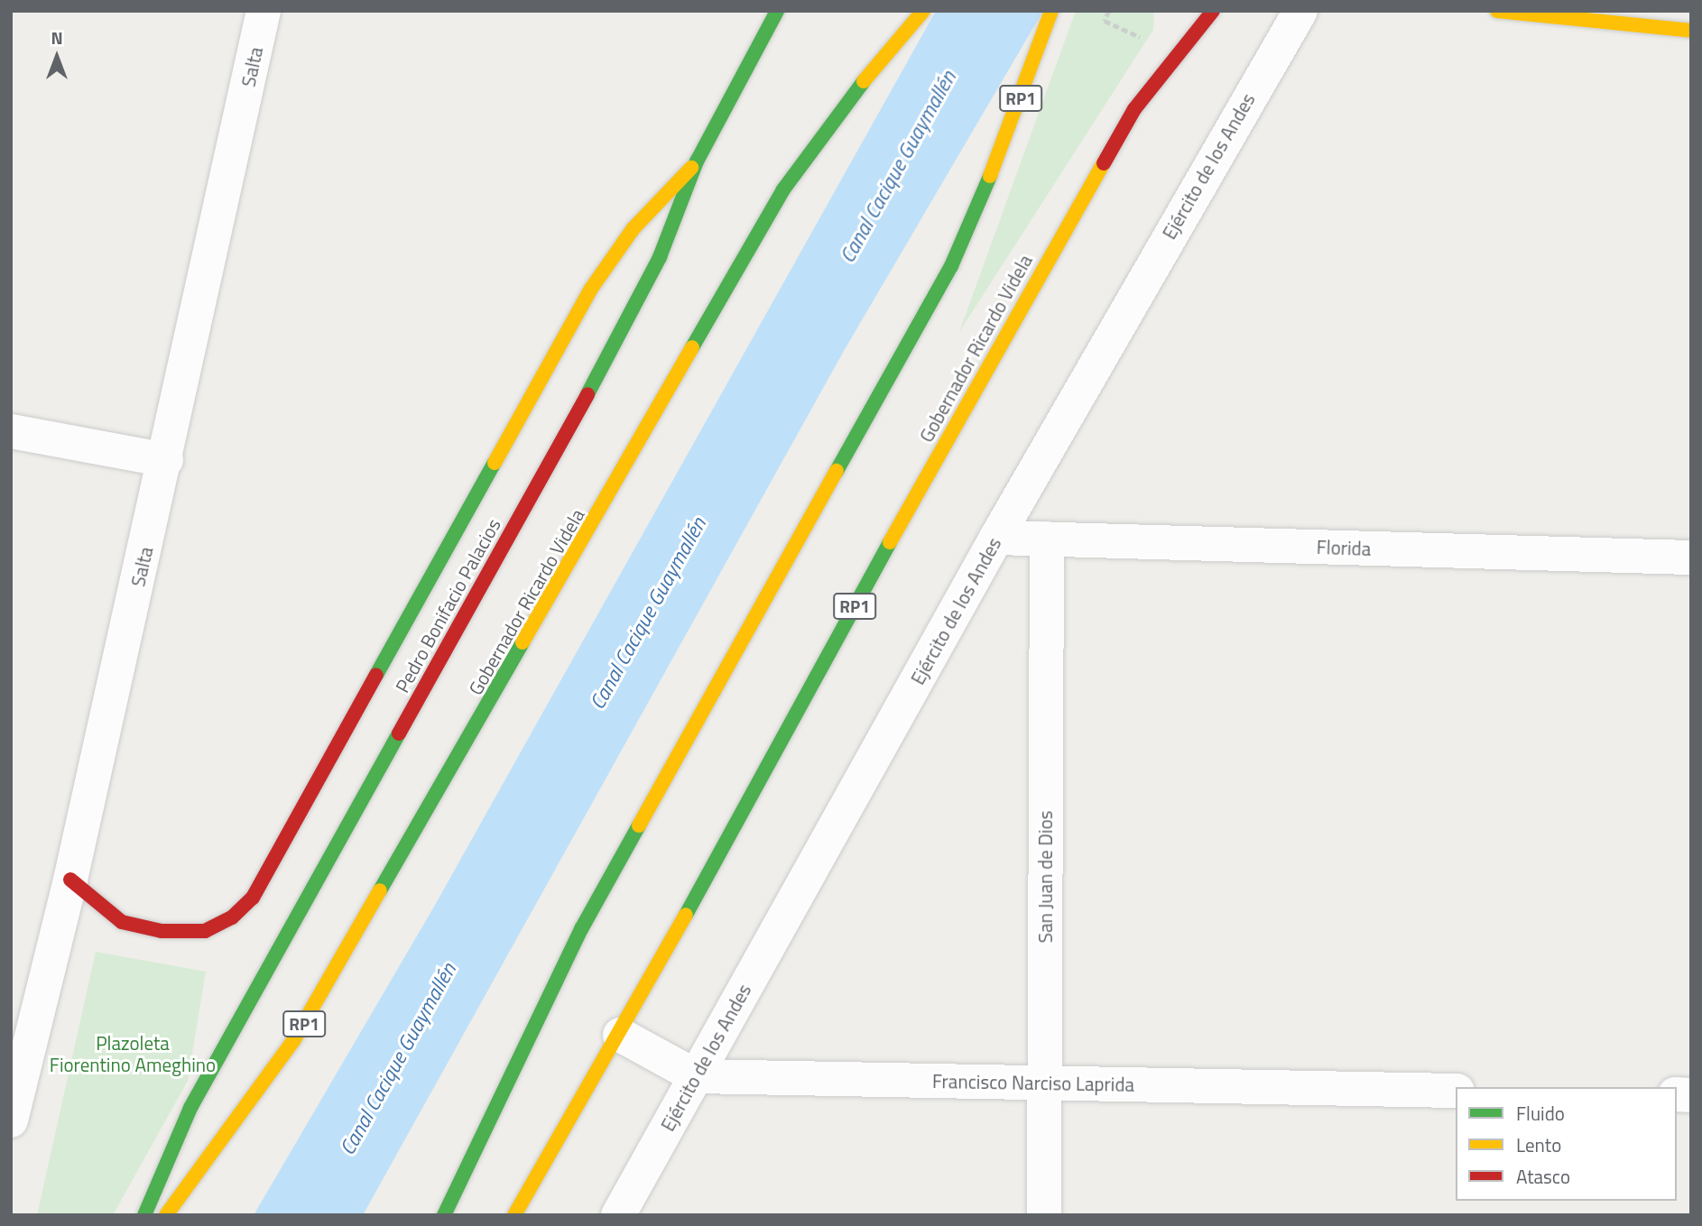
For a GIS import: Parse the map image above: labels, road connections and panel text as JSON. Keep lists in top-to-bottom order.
{
  "streets": {
    "main road": ["RP1", "Gobernador Ricardo Videla", "Pedro Bonifacio Palacios"],
    "street": [
      "Salta",
      "Ejército de los Andes",
      "Florida",
      "San Juan de Dios",
      "Francisco Narciso Laprida"
    ]
  },
  "crossings": [
    ["Ejército de los Andes", "Florida"],
    ["Ejército de los Andes", "Francisco Narciso Laprida"],
    ["Gobernador Ricardo Videla", "Francisco Narciso Laprida"],
    ["Florida", "San Juan de Dios"],
    ["San Juan de Dios", "Francisco Narciso Laprida"]
  ],
  "water": ["Canal Cacique Guaymallén"],
  "parks": ["Plazoleta Fiorentino Ameghino"],
  "legend": ["Fluido", "Lento", "Atasco"],
  "north": "top"
}
